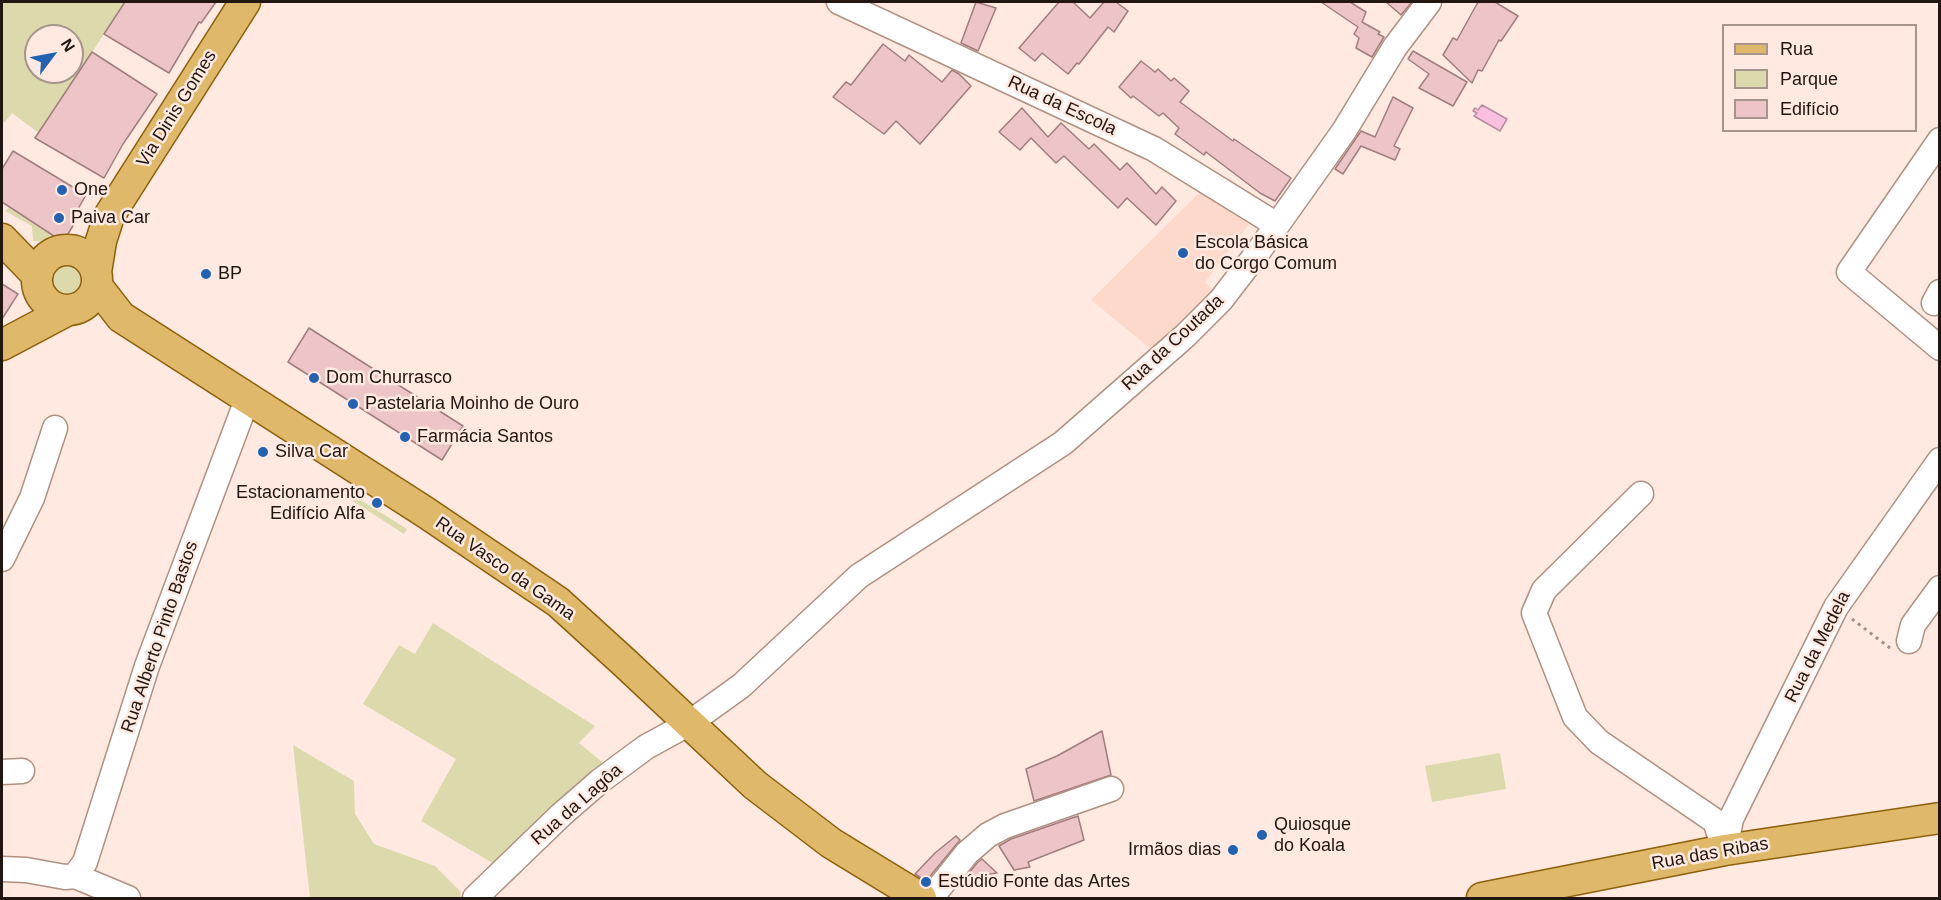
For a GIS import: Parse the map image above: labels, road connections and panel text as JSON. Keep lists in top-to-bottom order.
{
  "streets": {
    "main road": ["Via Dinis Gomes", "Rua Vasco da Gama", "Rua das Ribas"],
    "street": [
      "Rua da Escola",
      "Rua da Coutada",
      "Rua Alberto Pinto Bastos",
      "Rua da Medela",
      "Rua da Lagôa"
    ]
  },
  "crossings": [
    ["Rua da Escola", "Rua da Coutada"],
    ["Via Dinis Gomes", "Rua Vasco da Gama"],
    ["Rua da Coutada", "Rua Vasco da Gama"],
    ["Rua da Coutada", "Rua da Lagôa"],
    ["Rua Vasco da Gama", "Rua Alberto Pinto Bastos"],
    ["Rua Vasco da Gama", "Rua da Lagôa"],
    ["Rua da Medela", "Rua das Ribas"]
  ],
  "places": [
    "One",
    "Paiva Car",
    "Escola Básica do Corgo Comum",
    "BP",
    "Dom Churrasco",
    "Pastelaria Moinho de Ouro",
    "Farmácia Santos",
    "Silva Car",
    "Estacionamento Edifício Alfa",
    "Quiosque do Koala",
    "Irmãos dias",
    "Estúdio Fonte das Artes"
  ],
  "legend": ["Rua", "Parque", "Edifício"],
  "north": "top right"
}
